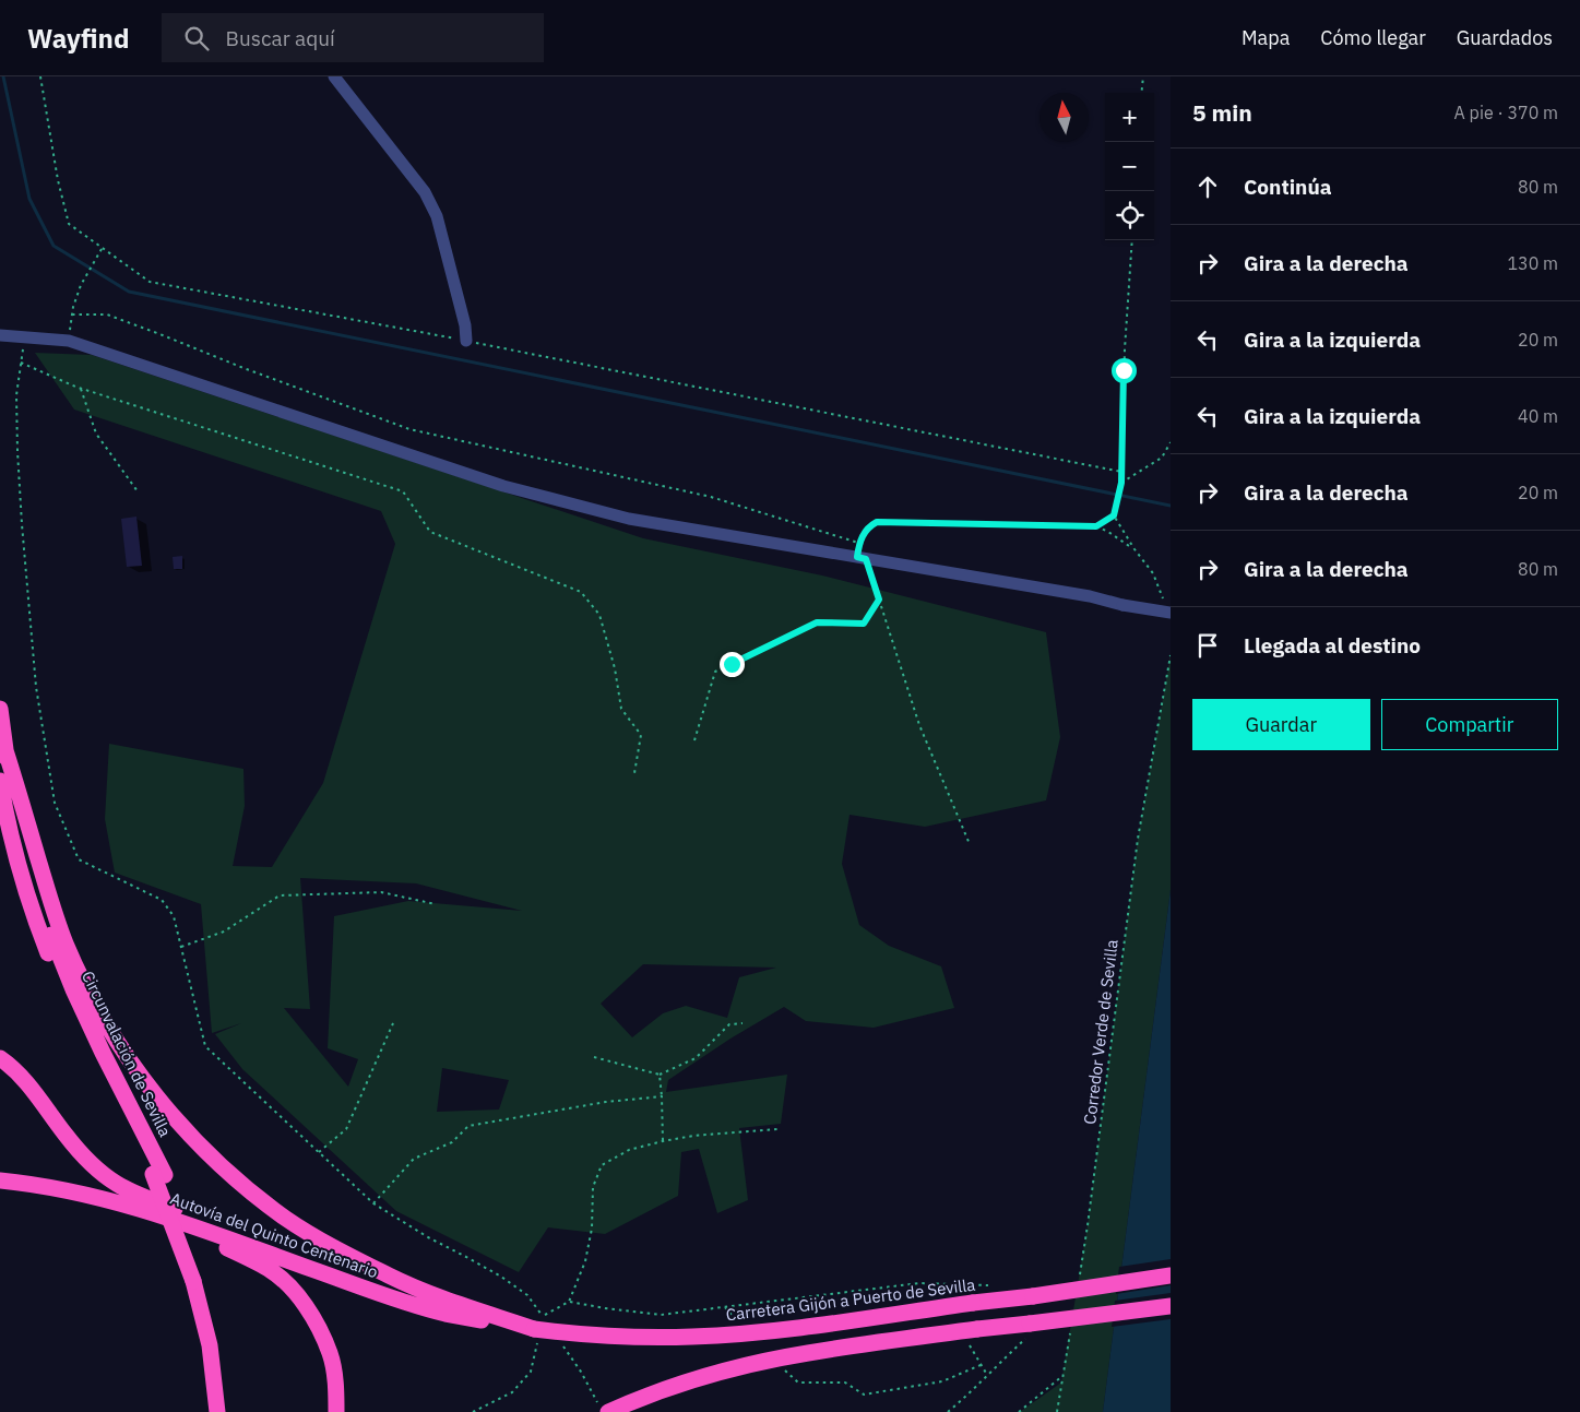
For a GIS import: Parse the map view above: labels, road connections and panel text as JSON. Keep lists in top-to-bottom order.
{
  "streets": {
    "highway": ["Circunvalación de Sevilla", "Autovía del Quinto Centenario", "Carretera Gijón a Puerto de Sevilla"],
    "path": ["Corredor Verde de Sevilla"]
  },
  "crossings": [
    ["Autovía del Quinto Centenario", "Carretera Gijón a Puerto de Sevilla"]
  ],
  "north": "top",
  "page": {
    "header": "Wayfind",
    "search": "Buscar aquí",
    "nav": ["Mapa", "Cómo llegar", "Guardados"],
    "heading": ["5 min", "A pie · 370 m"],
    "map_buttons": ["+", "−"],
    "list": [
      ["Continúa", "80 m"],
      ["Gira a la derecha", "130 m"],
      ["Gira a la izquierda", "20 m"],
      ["Gira a la izquierda", "40 m"],
      ["Gira a la derecha", "20 m"],
      ["Gira a la derecha", "80 m"],
      "Llegada al destino"
    ],
    "buttons": ["Guardar", "Compartir"]
  }
}
